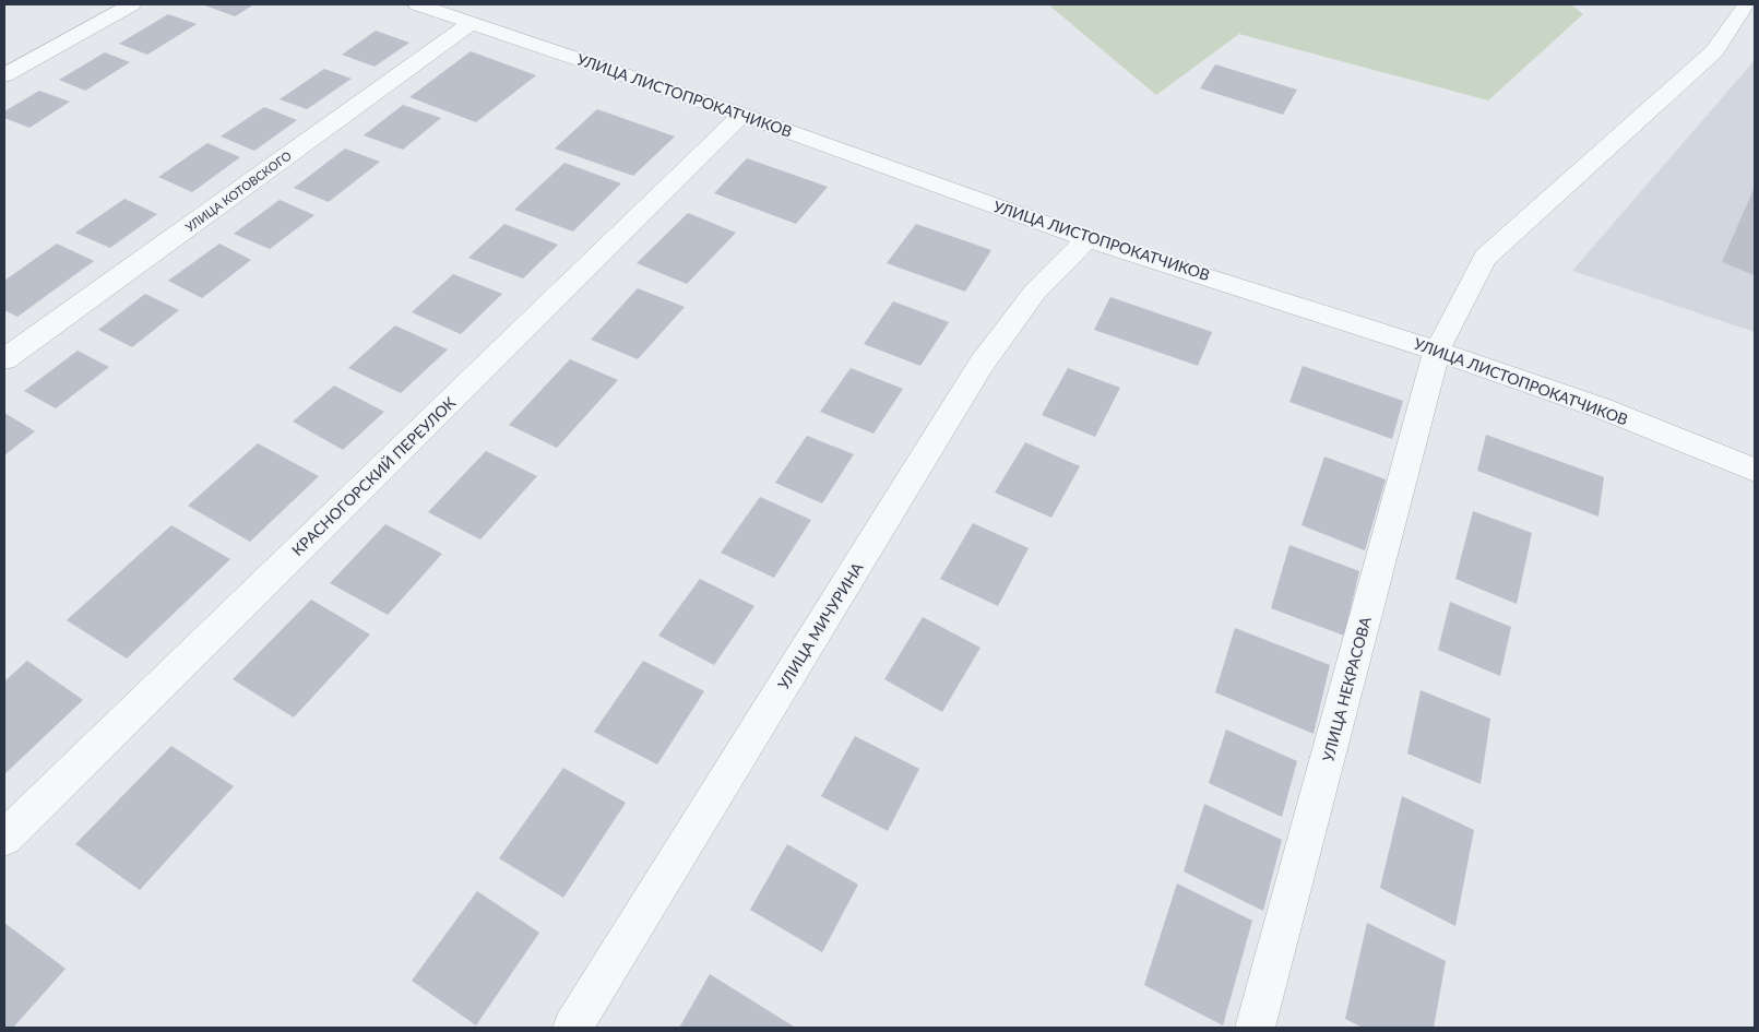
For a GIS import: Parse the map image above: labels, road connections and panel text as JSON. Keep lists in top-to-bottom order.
{
  "streets": {
    "street": [
      "УЛИЦА ЛИСТОПРОКАТЧИКОВ",
      "УЛИЦА КОТОВСКОГО",
      "КРАСНОГОРСКИЙ ПЕРЕУЛОК",
      "УЛИЦА МИЧУРИНА",
      "УЛИЦА НЕКРАСОВА"
    ]
  },
  "crossings": [
    ["УЛИЦА ЛИСТОПРОКАТЧИКОВ", "УЛИЦА КОТОВСКОГО"],
    ["УЛИЦА ЛИСТОПРОКАТЧИКОВ", "КРАСНОГОРСКИЙ ПЕРЕУЛОК"],
    ["УЛИЦА ЛИСТОПРОКАТЧИКОВ", "УЛИЦА МИЧУРИНА"],
    ["УЛИЦА ЛИСТОПРОКАТЧИКОВ", "УЛИЦА НЕКРАСОВА"]
  ]
}
